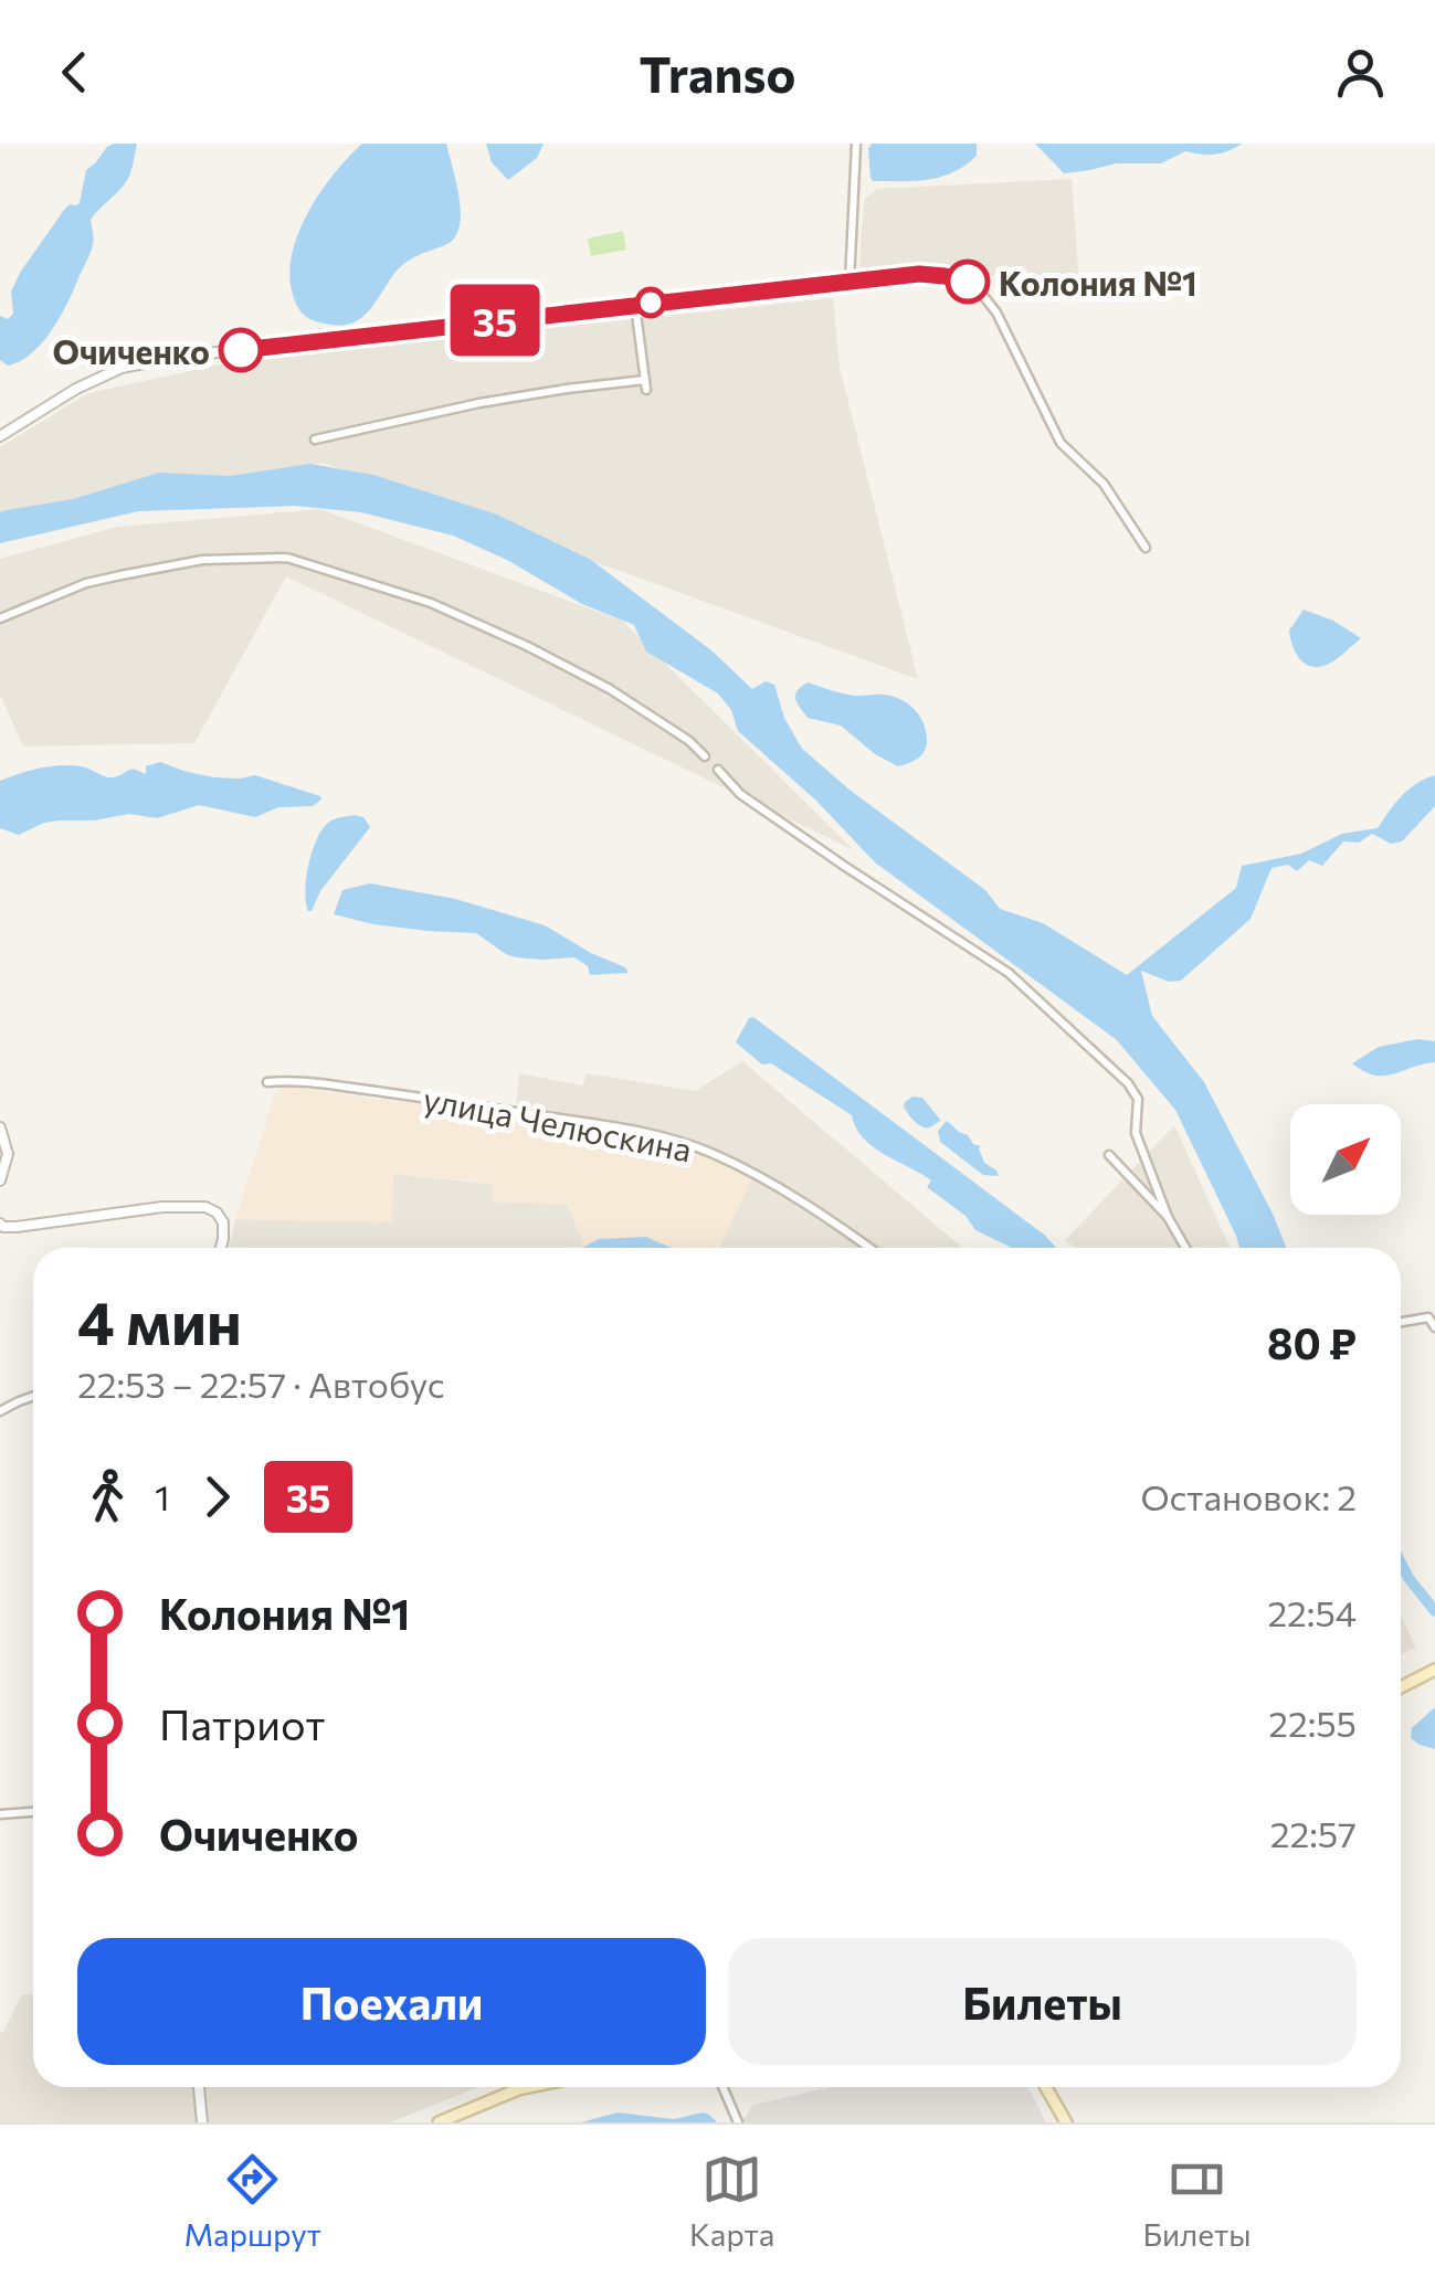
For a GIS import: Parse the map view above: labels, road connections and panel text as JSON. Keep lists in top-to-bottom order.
{
  "streets": {
    "street": ["улица Челюскина"]
  },
  "places": ["Колония №1", "Очиченко"],
  "lines": ["bus line 35"],
  "north": "top right",
  "page": {
    "header": "Transo",
    "on_map": "35",
    "heading": ["4 мин", "22:53 – 22:57 · Автобус", "80 ₽"],
    "legs": ["1", "35", "Остановок: 2"],
    "list": [
      {
        "name": "Колония №1",
        "value": "22:54"
      },
      {
        "name": "Патриот",
        "value": "22:55"
      },
      {
        "name": "Очиченко",
        "value": "22:57"
      }
    ],
    "buttons": ["Поехали", "Билеты"],
    "tabs": ["Маршрут", "Карта", "Билеты"]
  }
}
